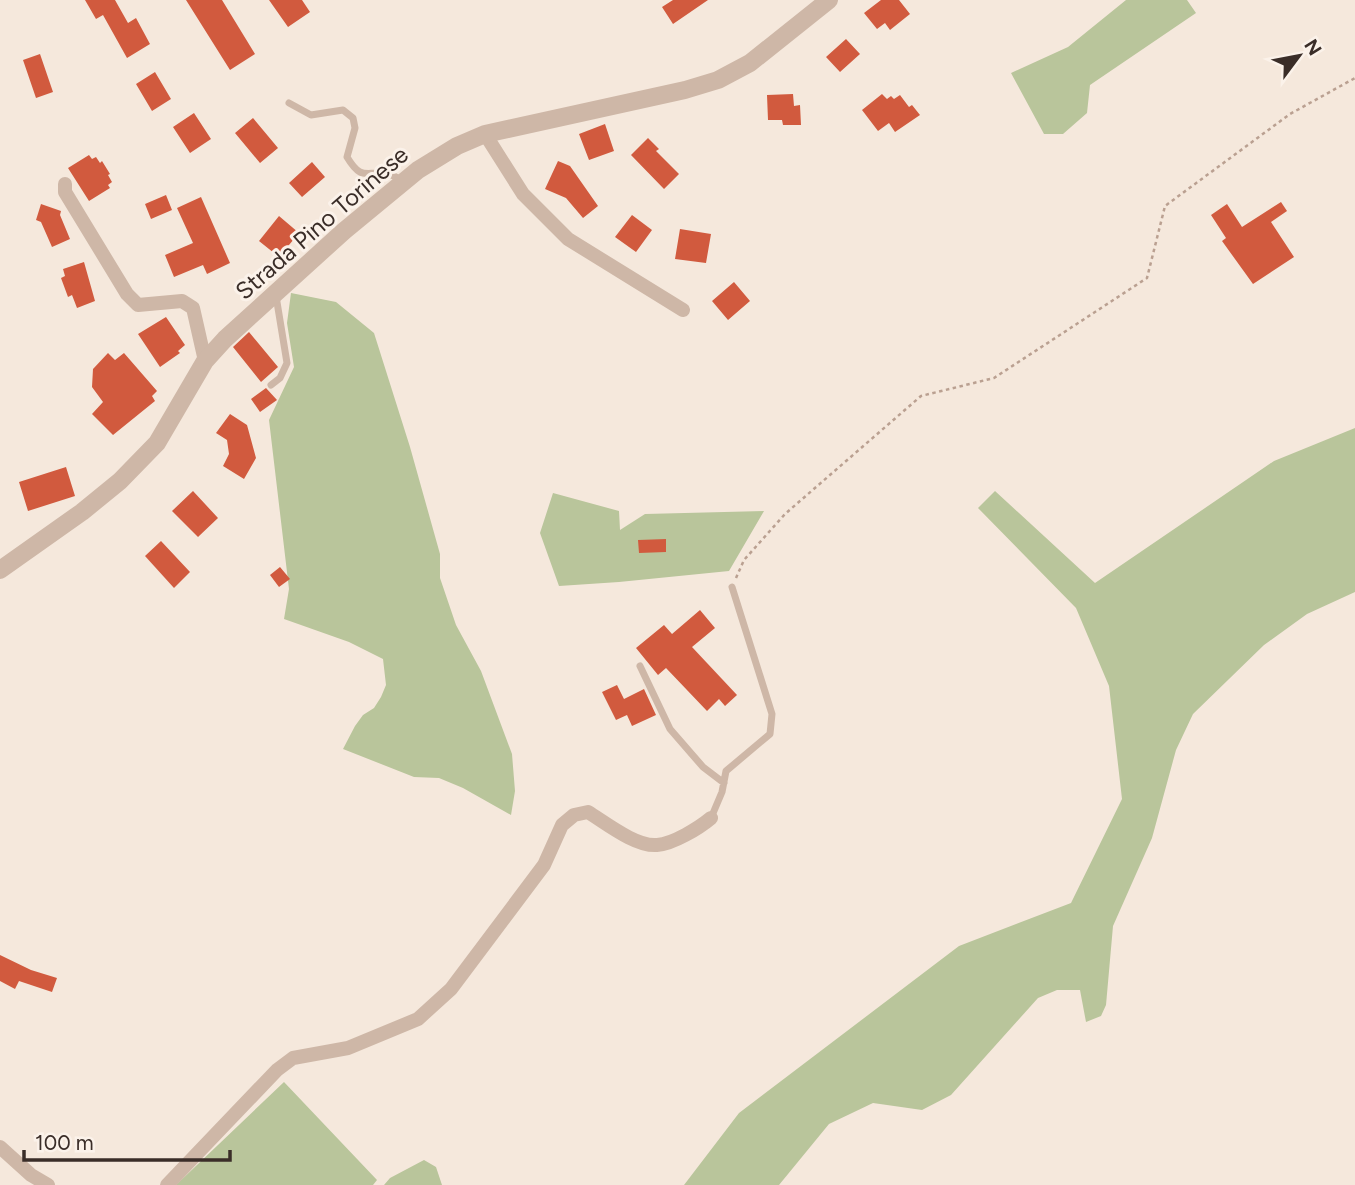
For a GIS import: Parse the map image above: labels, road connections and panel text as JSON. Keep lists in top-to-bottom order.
{
  "streets": {
    "street": ["Strada Pino Torinese"]
  },
  "scale_bar": "100 m",
  "north": "top right"
}
